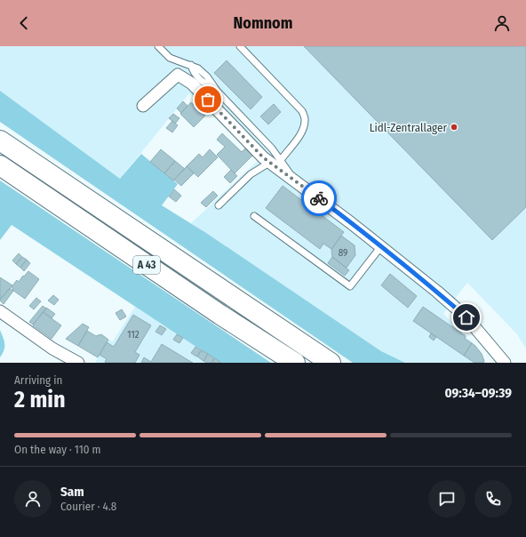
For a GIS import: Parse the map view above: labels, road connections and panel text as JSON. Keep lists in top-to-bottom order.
{
  "streets": {
    "highway": ["A 43"]
  },
  "places": ["Lidl-Zentrallager"],
  "house_numbers": ["89", "112"],
  "page": {
    "header": "Nomnom",
    "heading": ["2 min", "Arriving in", "09:34–09:39"],
    "panel": ["Sam", "Courier · 4.8"],
    "bar": "On the way · 110 m"
  }
}
